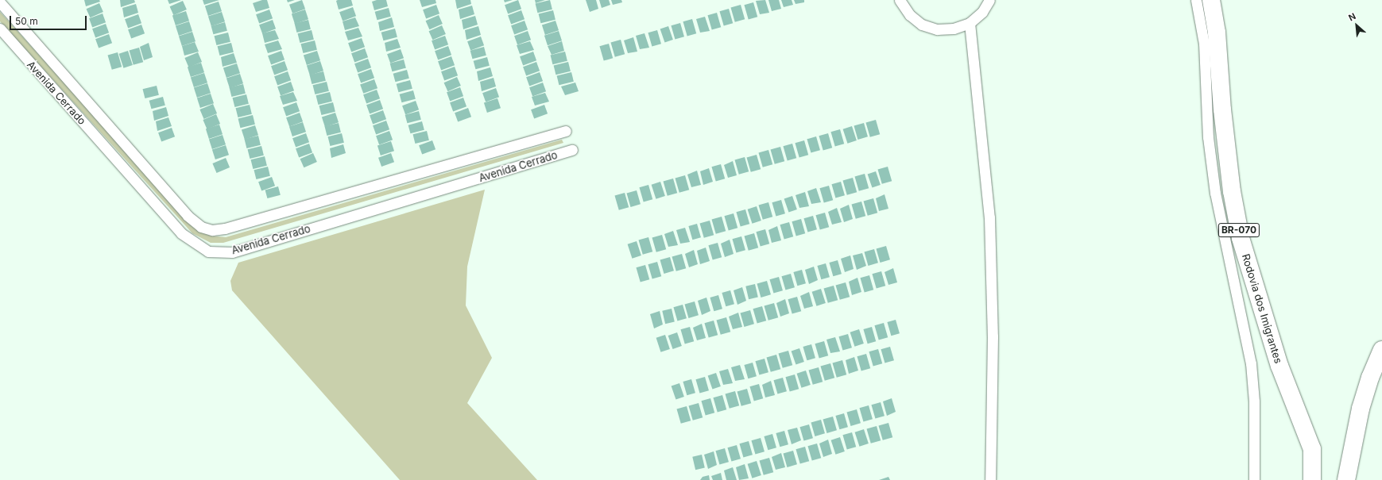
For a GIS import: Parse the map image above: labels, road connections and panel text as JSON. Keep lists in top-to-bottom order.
{
  "streets": {
    "highway": ["BR-070", "Rodovia dos Imigrantes"],
    "street": ["Avenida Cerrado"]
  },
  "scale_bar": "50 m",
  "north": "top left"
}
